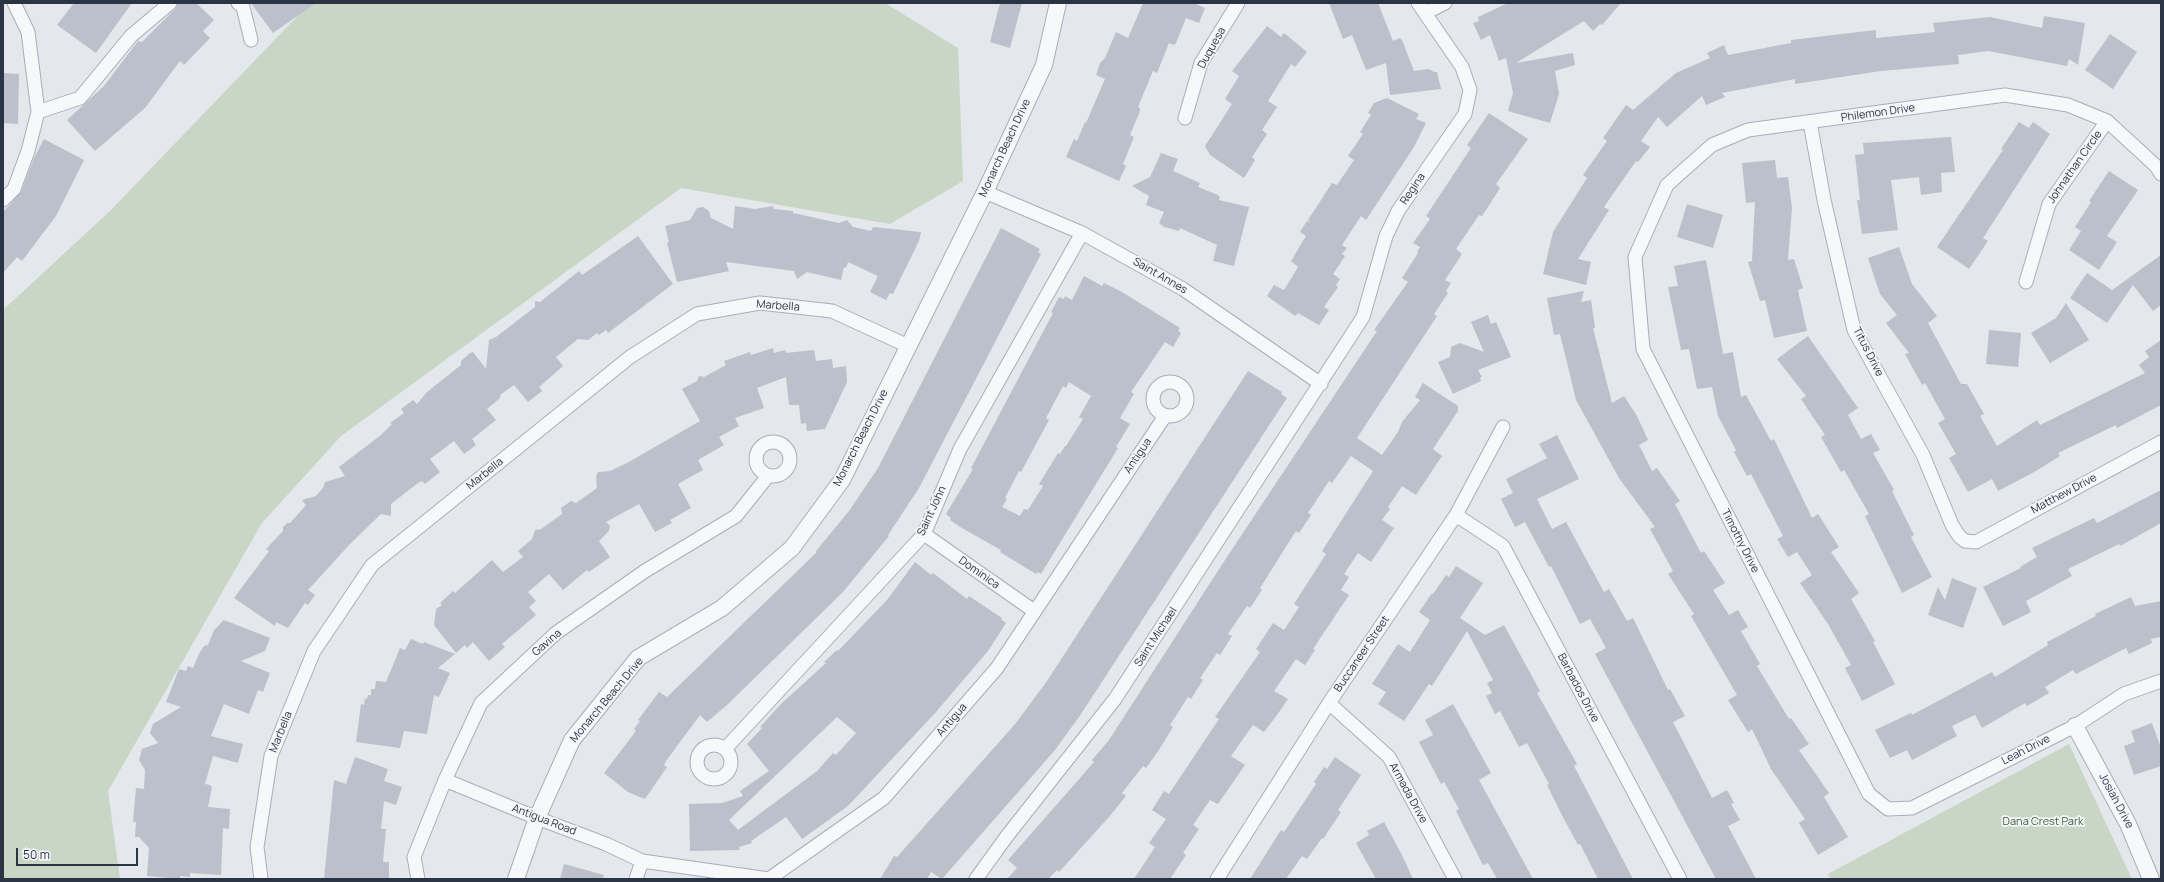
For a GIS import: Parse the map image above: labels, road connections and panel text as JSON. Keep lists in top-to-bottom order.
{
  "streets": {
    "street": [
      "Duquesa",
      "Philemon Drive",
      "Monarch Beach Drive",
      "Johnathan Circle",
      "Regina",
      "Saint Annes",
      "Marbella",
      "Titus Drive",
      "Antigua",
      "Matthew Drive",
      "Saint John",
      "Timothy Drive",
      "Dominica",
      "Saint Michael",
      "Gavina",
      "Buccaneer Street",
      "Barbados Drive",
      "Leah Drive",
      "Armada Drive",
      "Josiah Drive",
      "Antigua Road"
    ]
  },
  "crossings": [
    ["Philemon Drive", "Johnathan Circle"],
    ["Philemon Drive", "Titus Drive"],
    ["Philemon Drive", "Timothy Drive"],
    ["Monarch Beach Drive", "Saint Annes"],
    ["Monarch Beach Drive", "Marbella"],
    ["Monarch Beach Drive", "Antigua Road"],
    ["Regina", "Saint Annes"],
    ["Regina", "Saint Michael"],
    ["Saint Annes", "Saint John"],
    ["Saint Annes", "Saint Michael"],
    ["Titus Drive", "Matthew Drive"],
    ["Antigua", "Dominica"],
    ["Antigua", "Antigua Road"],
    ["Saint John", "Dominica"],
    ["Timothy Drive", "Leah Drive"],
    ["Gavina", "Antigua Road"],
    ["Buccaneer Street", "Barbados Drive"],
    ["Buccaneer Street", "Armada Drive"],
    ["Leah Drive", "Josiah Drive"]
  ],
  "parks": ["Dana Crest Park"],
  "scale_bar": "50 m"
}
